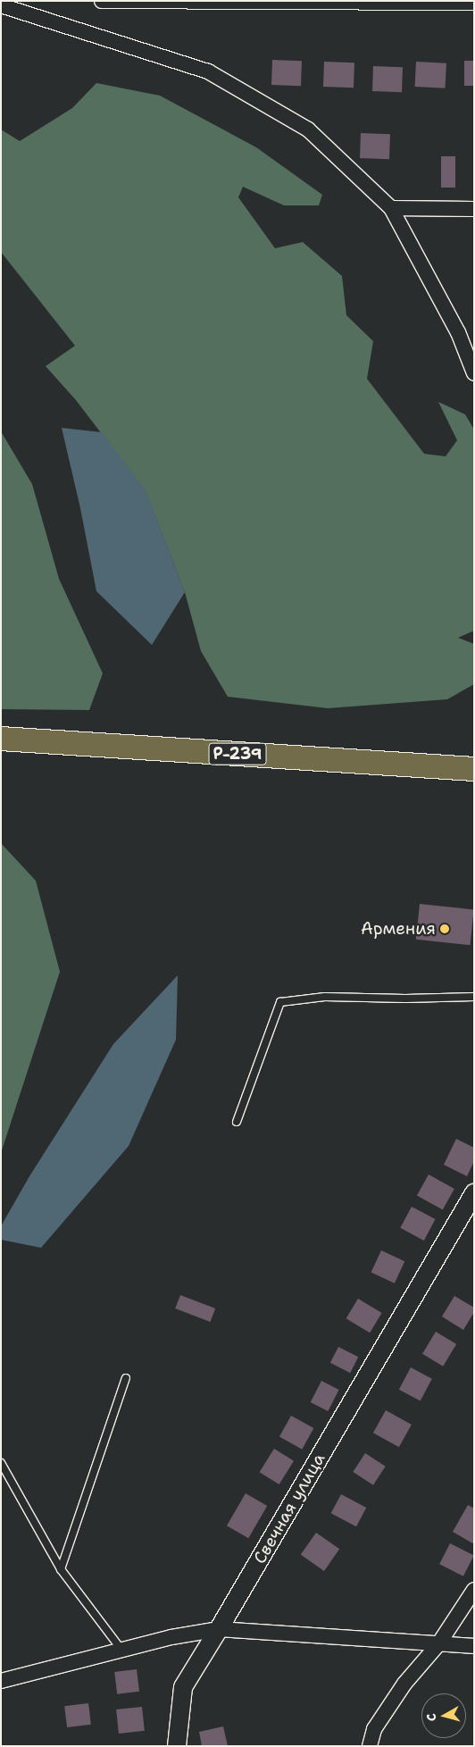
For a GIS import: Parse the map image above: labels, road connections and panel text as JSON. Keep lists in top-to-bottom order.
{
  "streets": {
    "highway": ["Р-239"],
    "street": ["Свечная улица"]
  },
  "places": ["Армения"],
  "north": "left"
}
